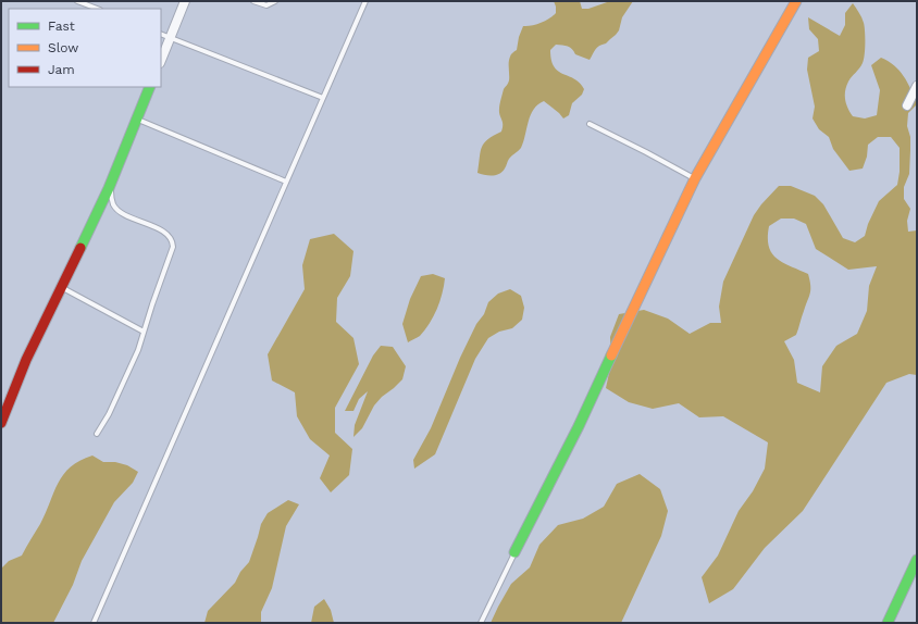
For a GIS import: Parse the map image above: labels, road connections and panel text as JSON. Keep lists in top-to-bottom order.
{
  "legend": ["Fast", "Slow", "Jam"]
}
